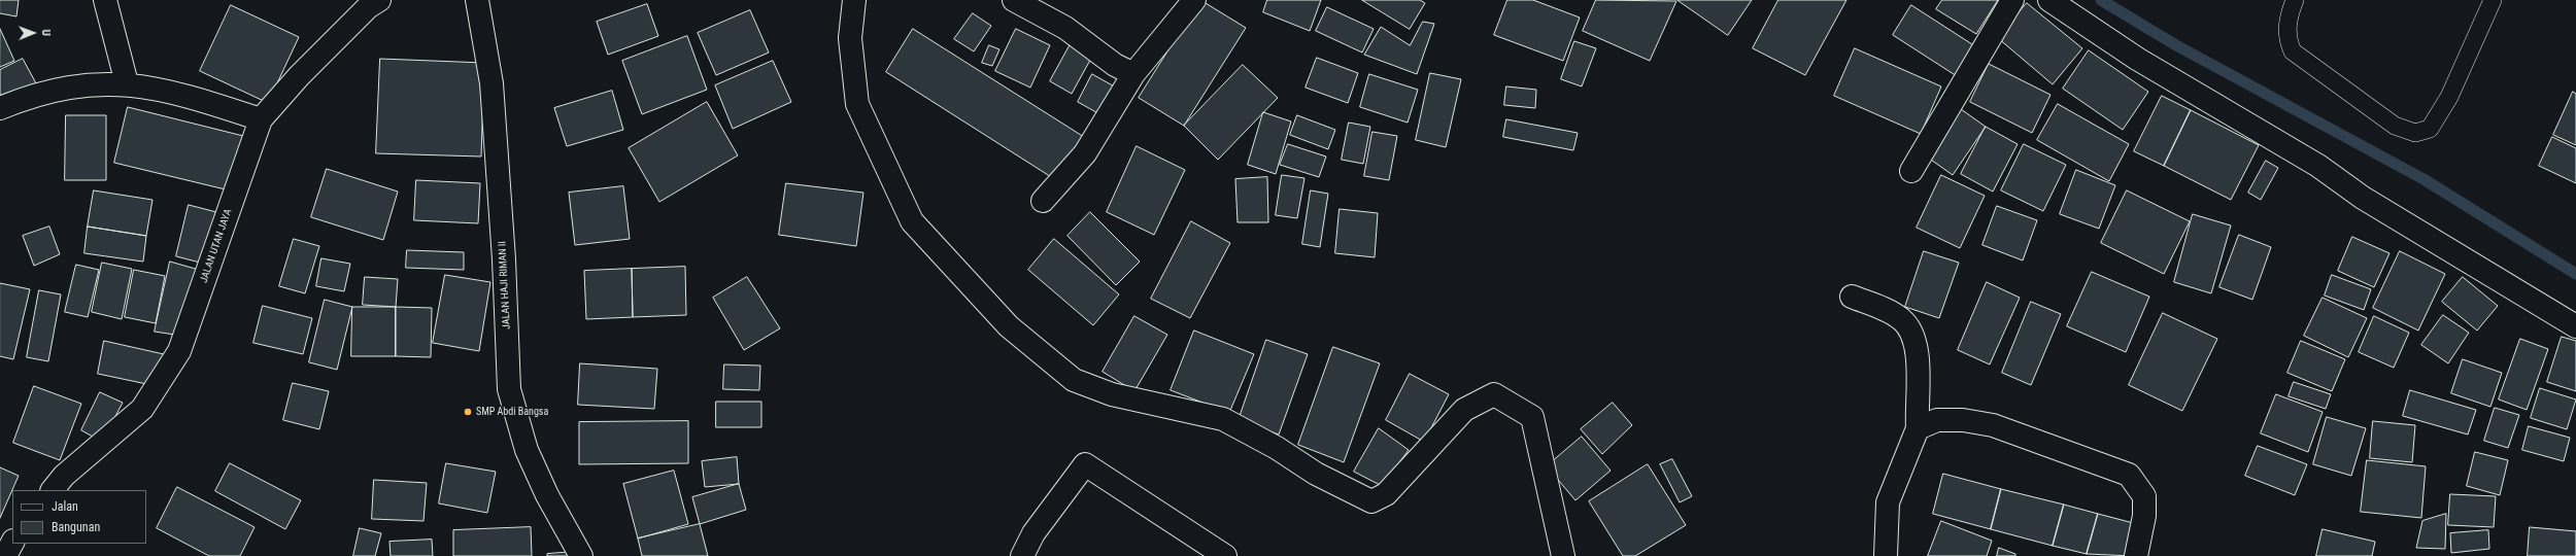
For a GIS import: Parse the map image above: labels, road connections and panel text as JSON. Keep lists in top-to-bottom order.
{
  "streets": {
    "street": ["JALAN UTAN JAYA", "JALAN HAJI RIMAN II"]
  },
  "places": ["SMP Abdi Bangsa"],
  "legend": ["Jalan", "Bangunan"],
  "north": "right"
}
